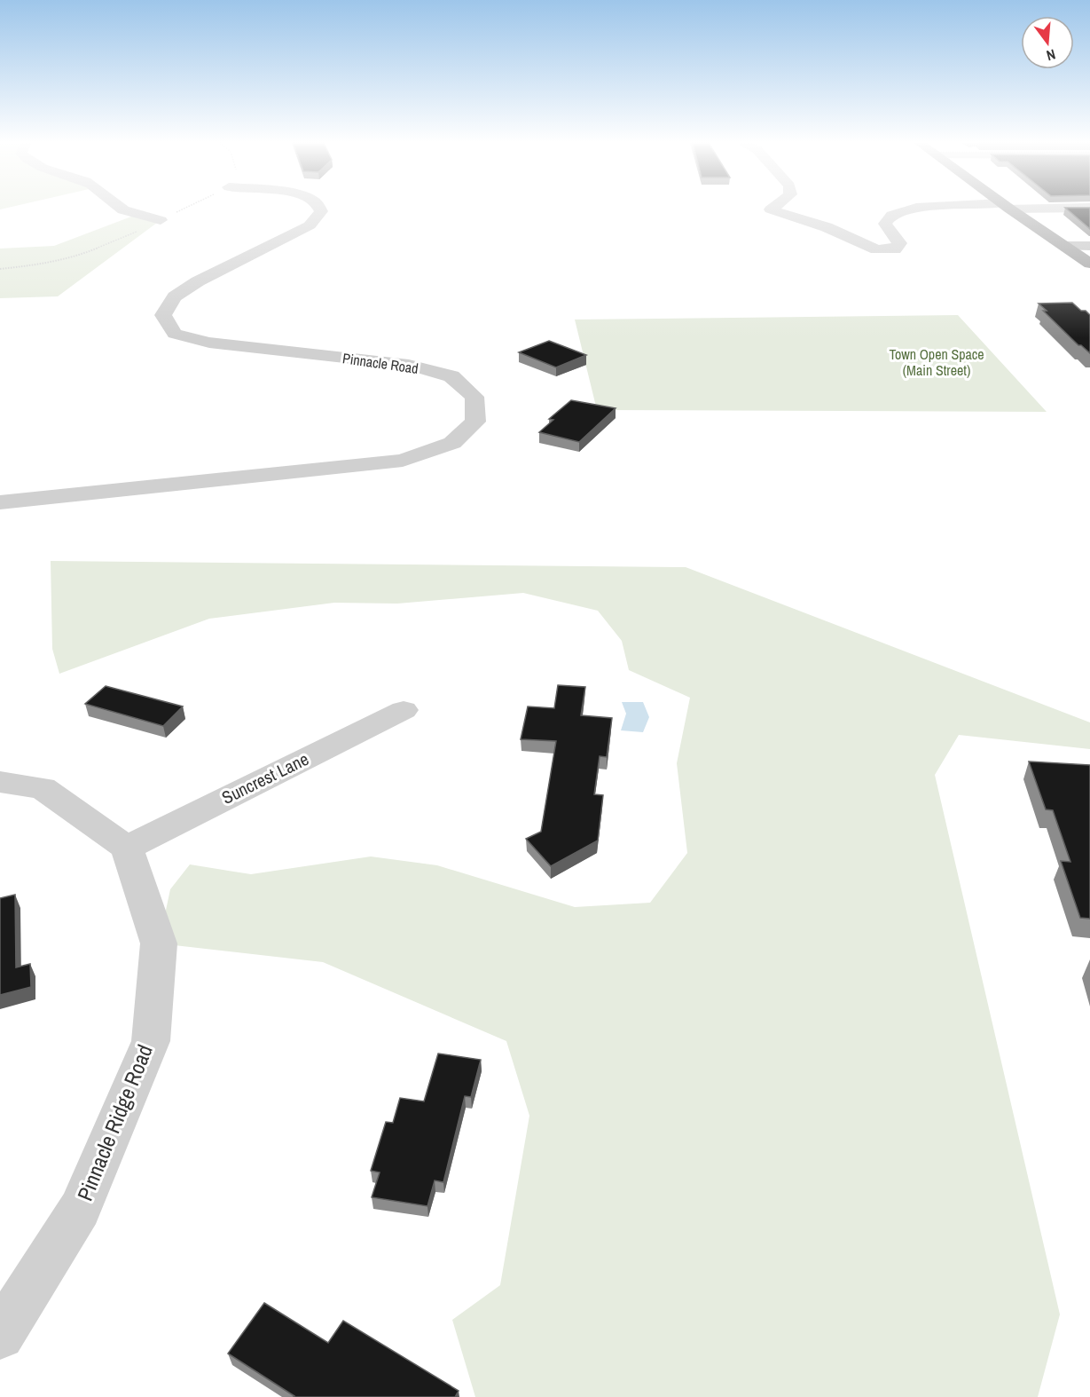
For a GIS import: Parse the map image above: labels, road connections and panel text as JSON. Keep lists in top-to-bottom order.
{
  "streets": {
    "street": ["Pinnacle Road", "Suncrest Lane", "Pinnacle Ridge Road"]
  },
  "crossings": [
    ["Suncrest Lane", "Pinnacle Ridge Road"]
  ],
  "parks": ["Town Open Space (Main Street)"],
  "north": "bottom"
}
